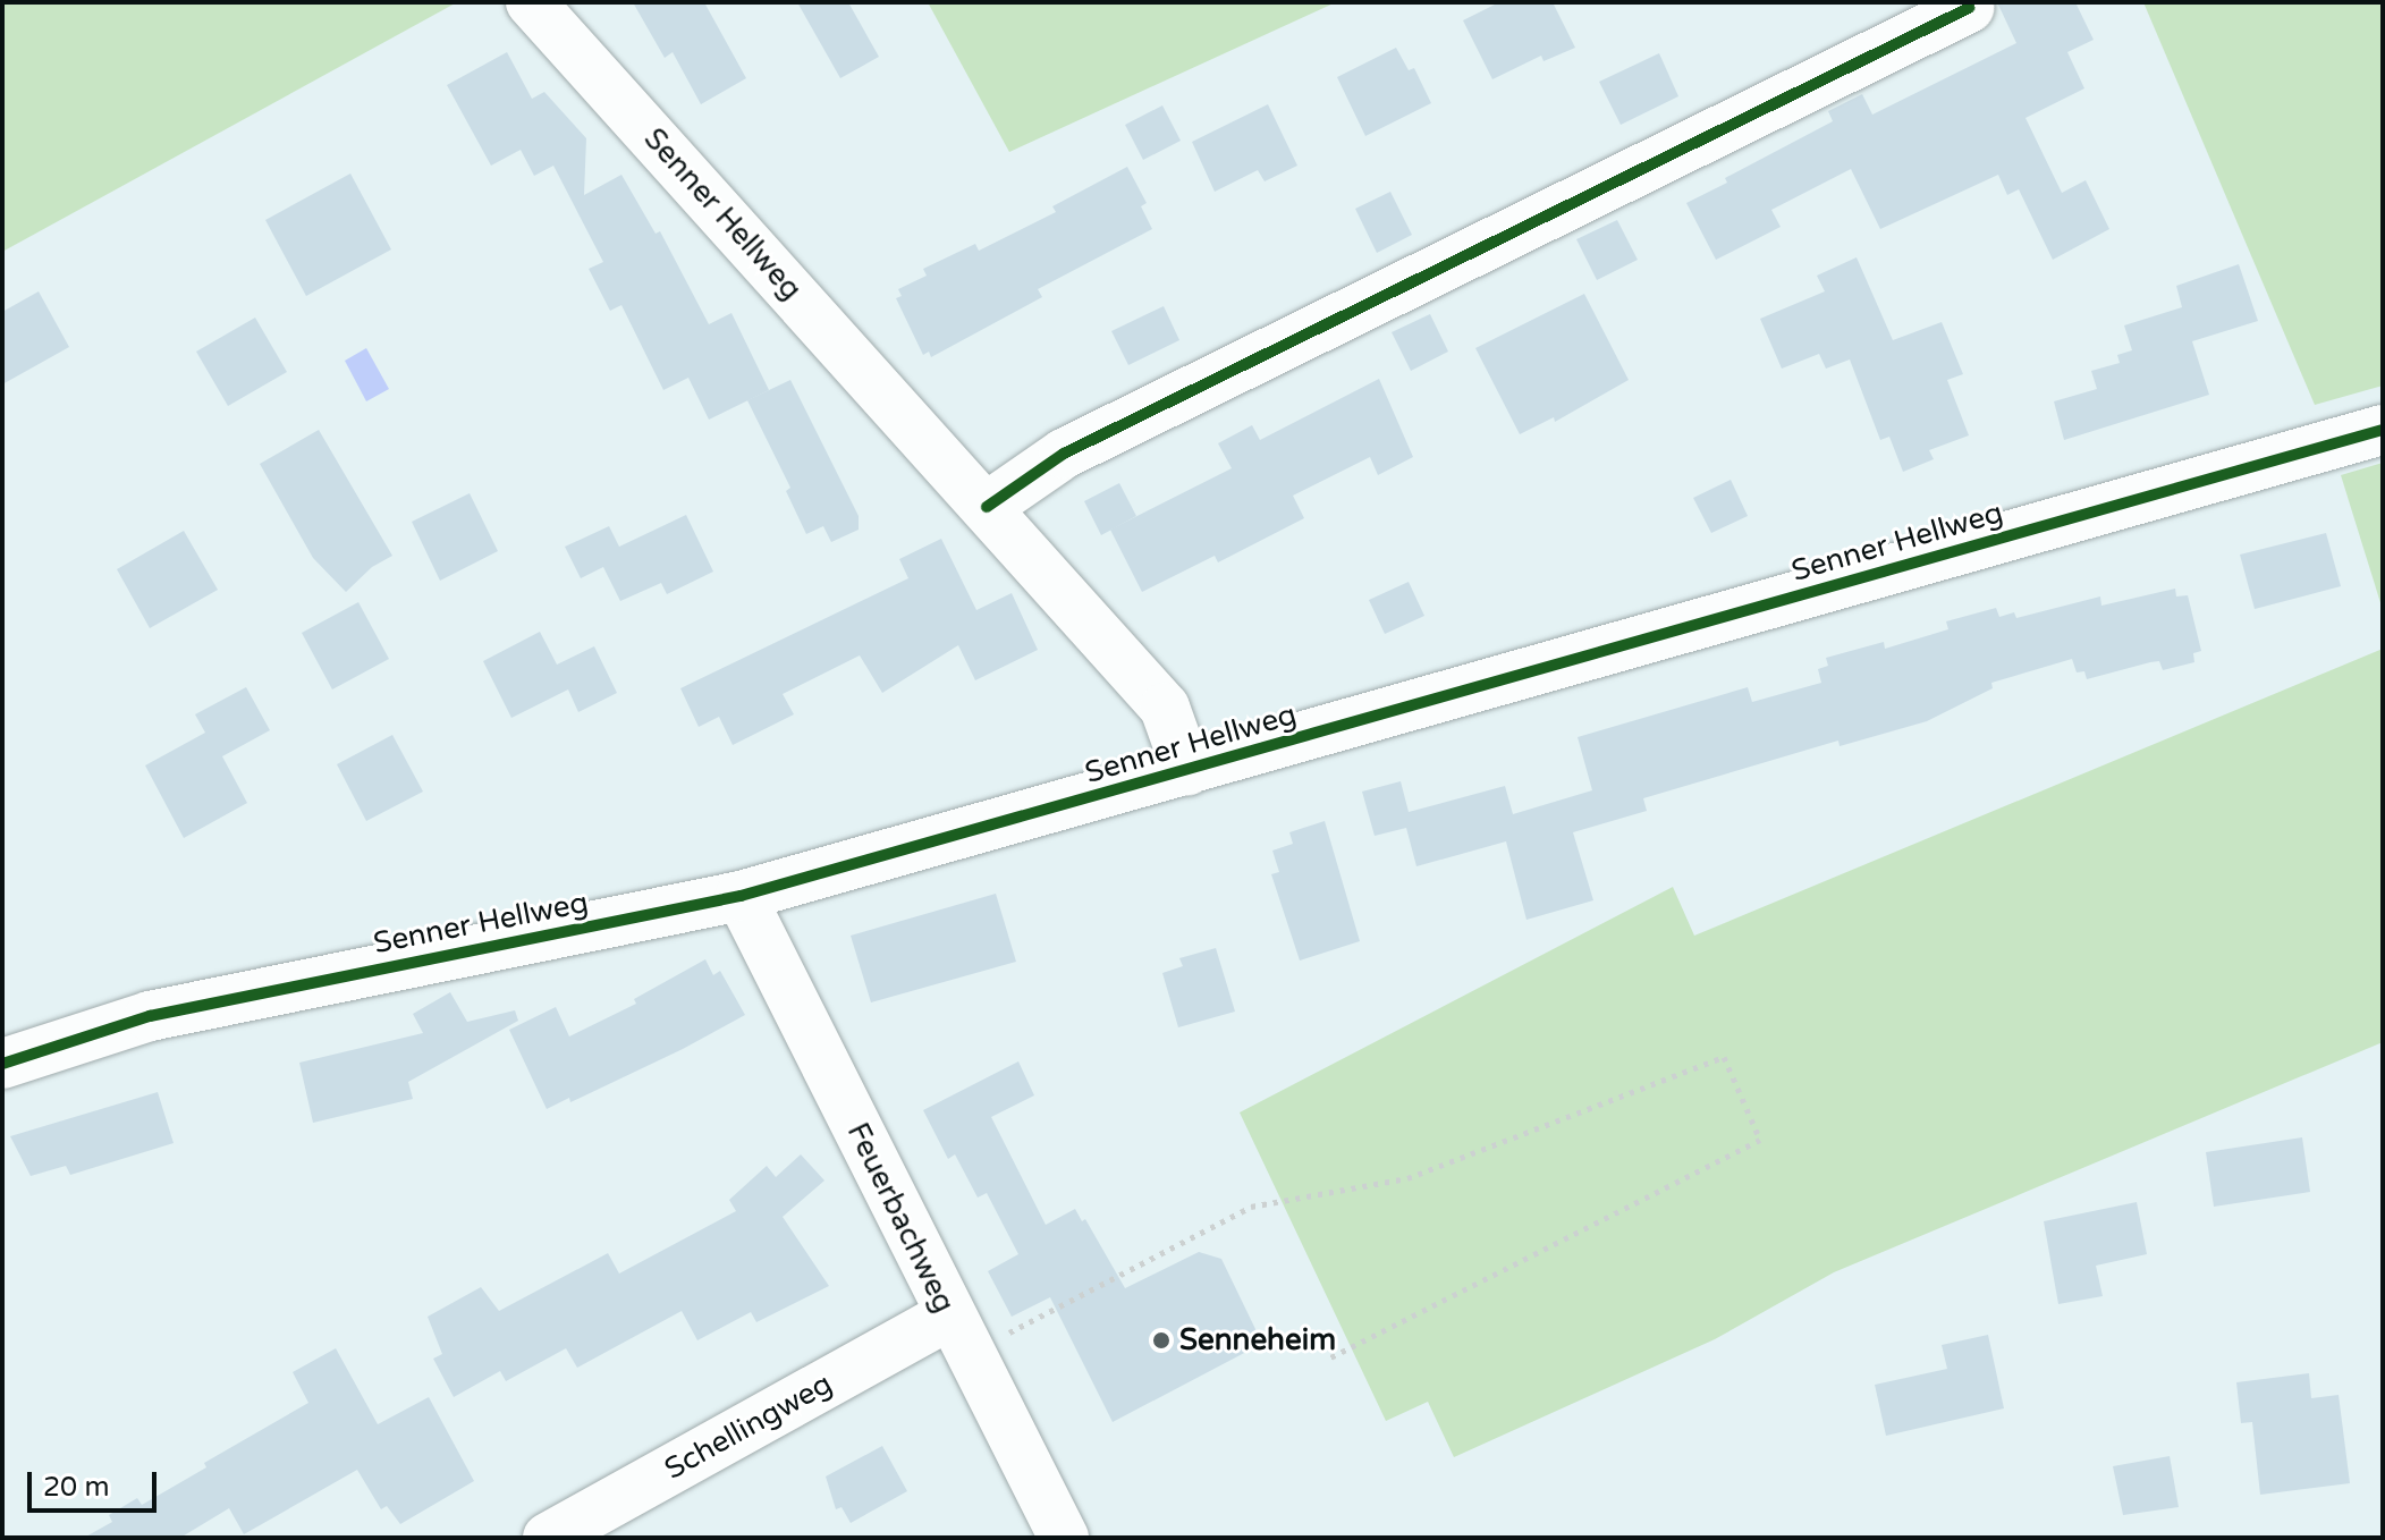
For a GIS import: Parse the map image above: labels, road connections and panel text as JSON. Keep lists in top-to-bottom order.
{
  "streets": {
    "street": ["Senner Hellweg", "Feuerbachweg", "Schellingweg"]
  },
  "crossings": [
    ["Senner Hellweg", "Feuerbachweg"],
    ["Feuerbachweg", "Schellingweg"]
  ],
  "places": ["Senneheim"],
  "scale_bar": "20 m"
}
